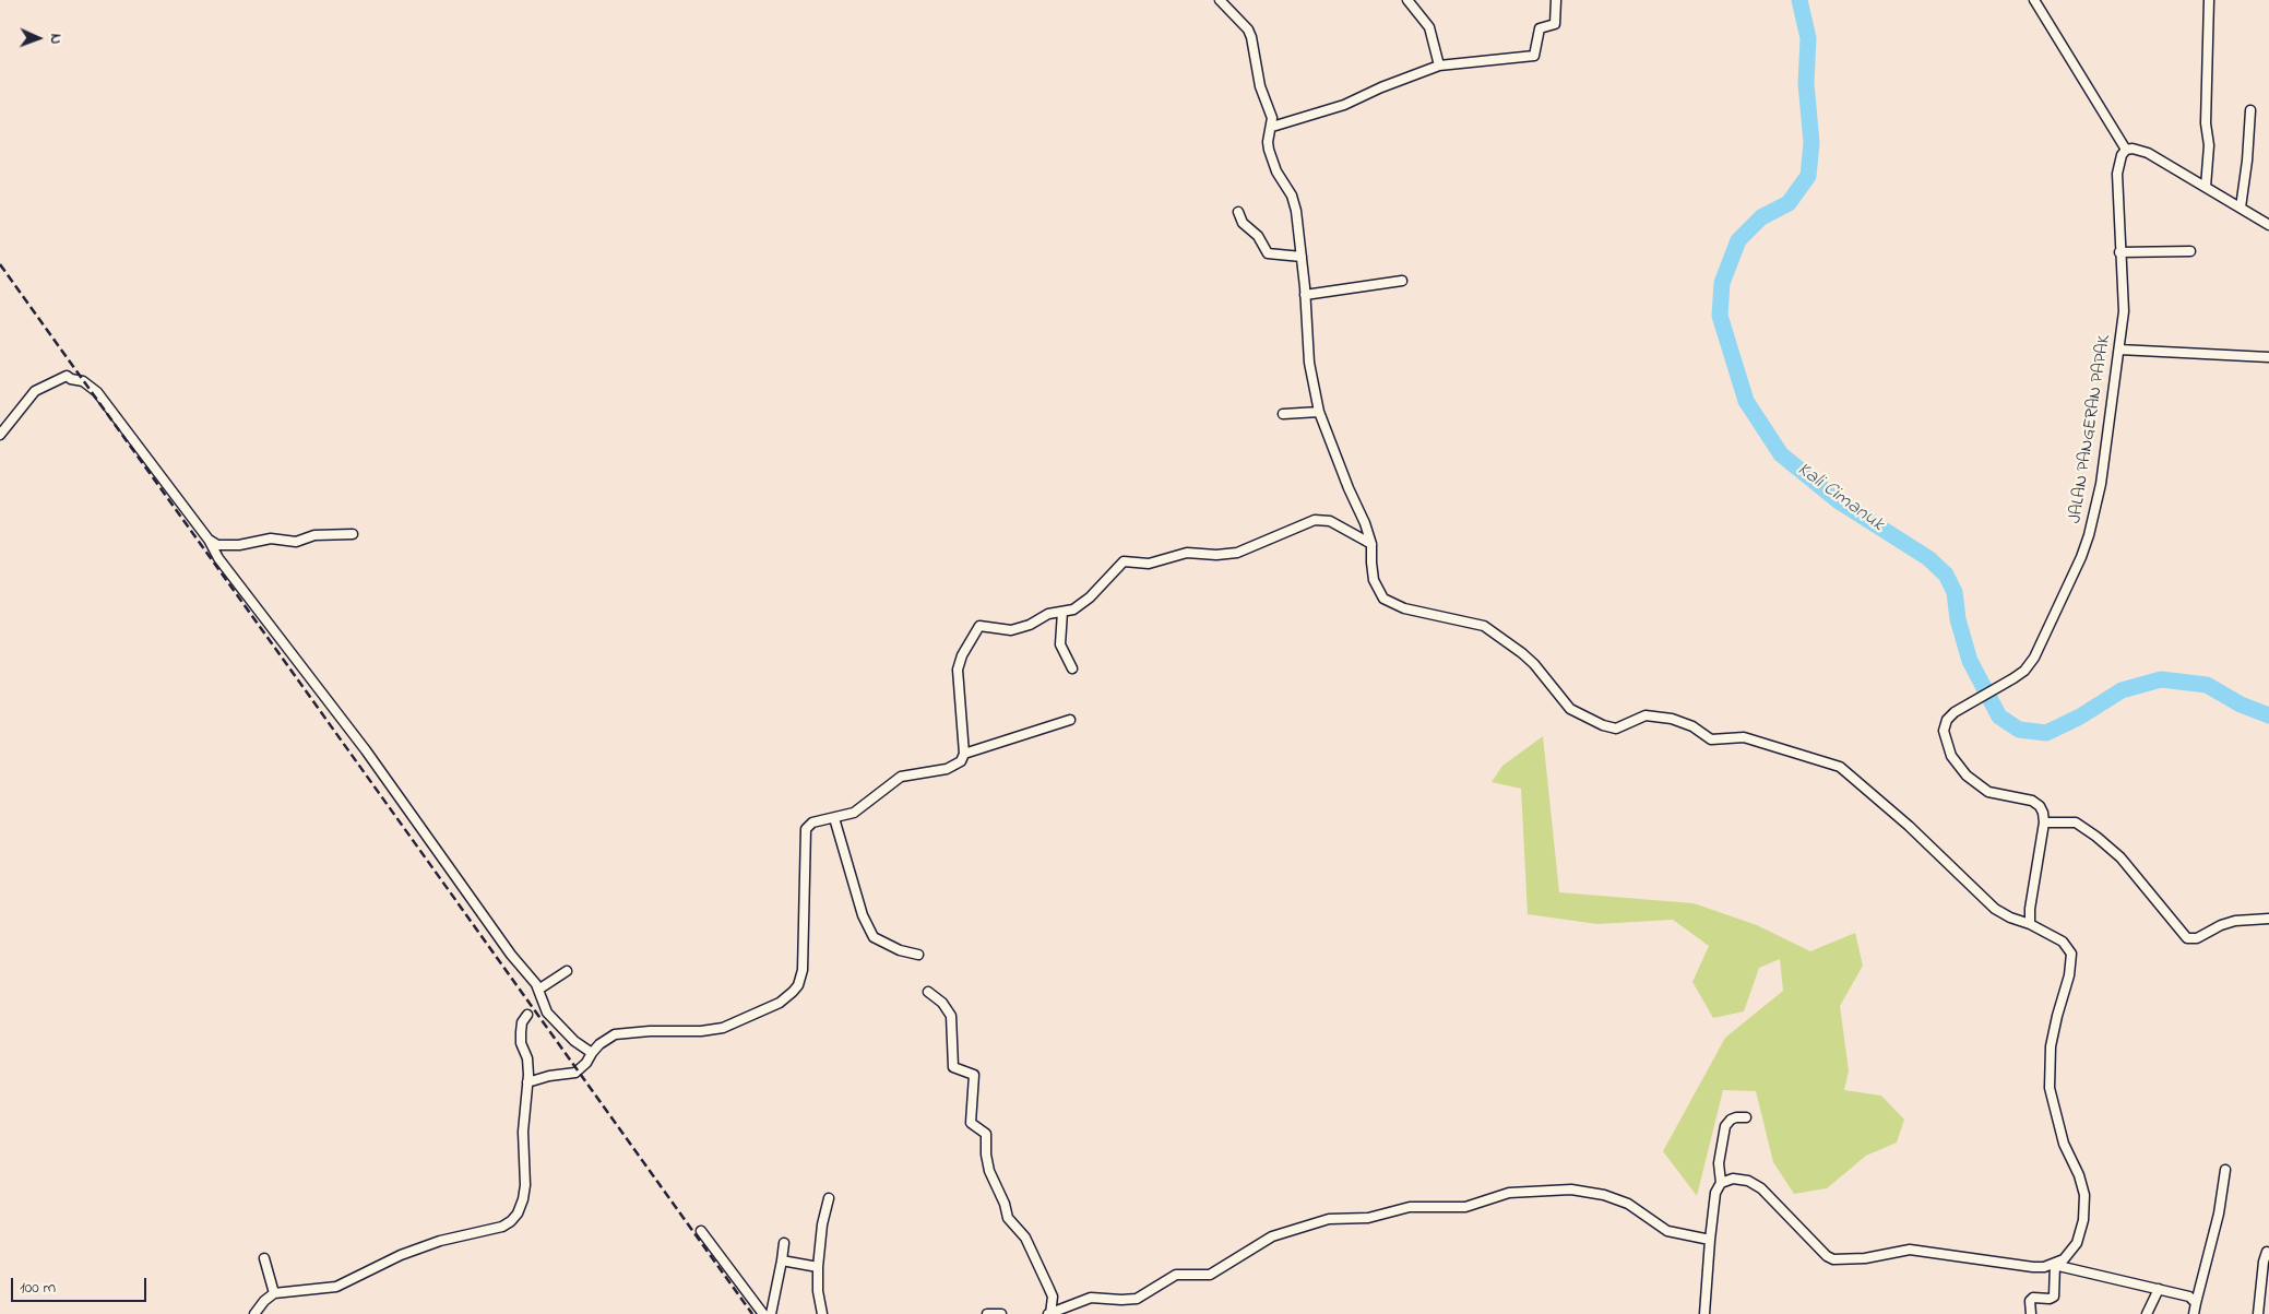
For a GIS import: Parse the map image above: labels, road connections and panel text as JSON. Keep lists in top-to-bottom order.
{
  "streets": {
    "street": ["JALAN PANGERAN PAPAK"]
  },
  "water": ["Kali Cimanuk"],
  "scale_bar": "100 m",
  "north": "right"
}
